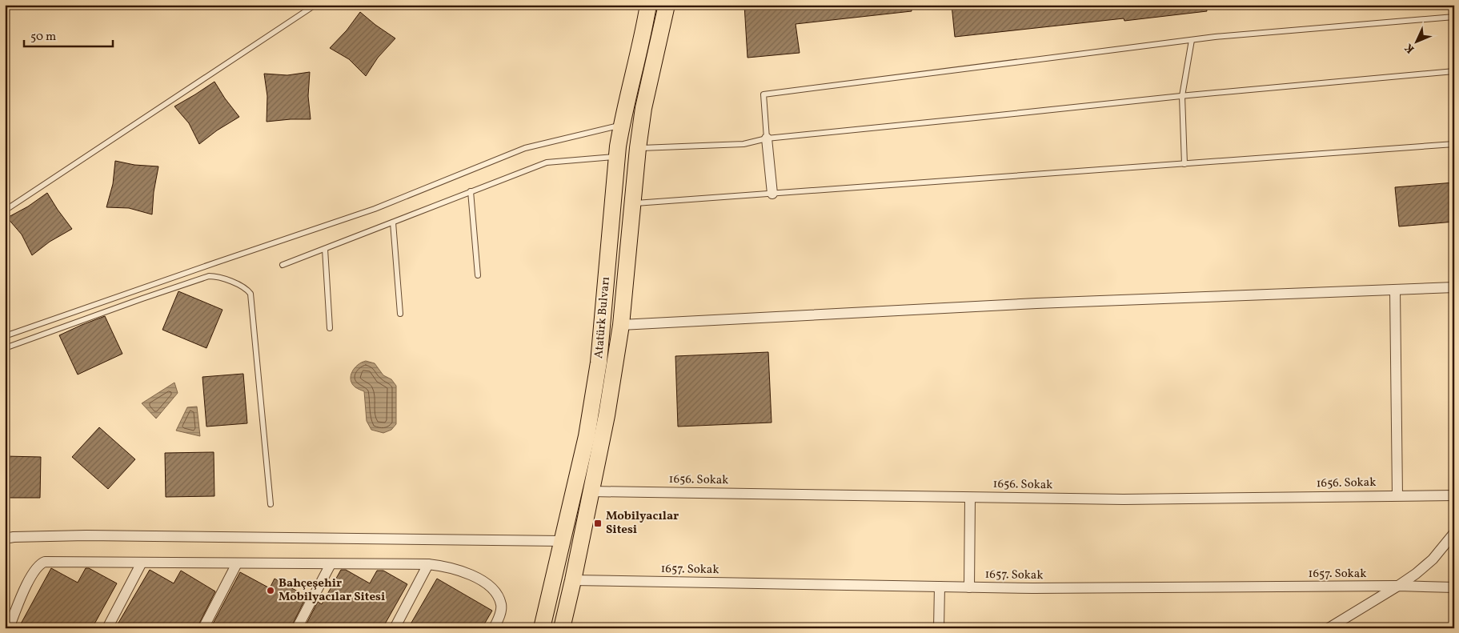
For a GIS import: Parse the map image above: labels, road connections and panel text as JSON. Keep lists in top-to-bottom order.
{
  "streets": {
    "main road": ["Atatürk Bulvarı"],
    "street": ["1656. Sokak", "1657. Sokak"]
  },
  "crossings": [
    ["Atatürk Bulvarı", "1656. Sokak"],
    ["Atatürk Bulvarı", "1657. Sokak"]
  ],
  "places": {
    "transit": ["Mobilyacılar Sitesi"],
    "other": ["Bahçeşehir Mobilyacılar Sitesi"]
  },
  "scale_bar": "50 m",
  "north": "bottom left"
}
